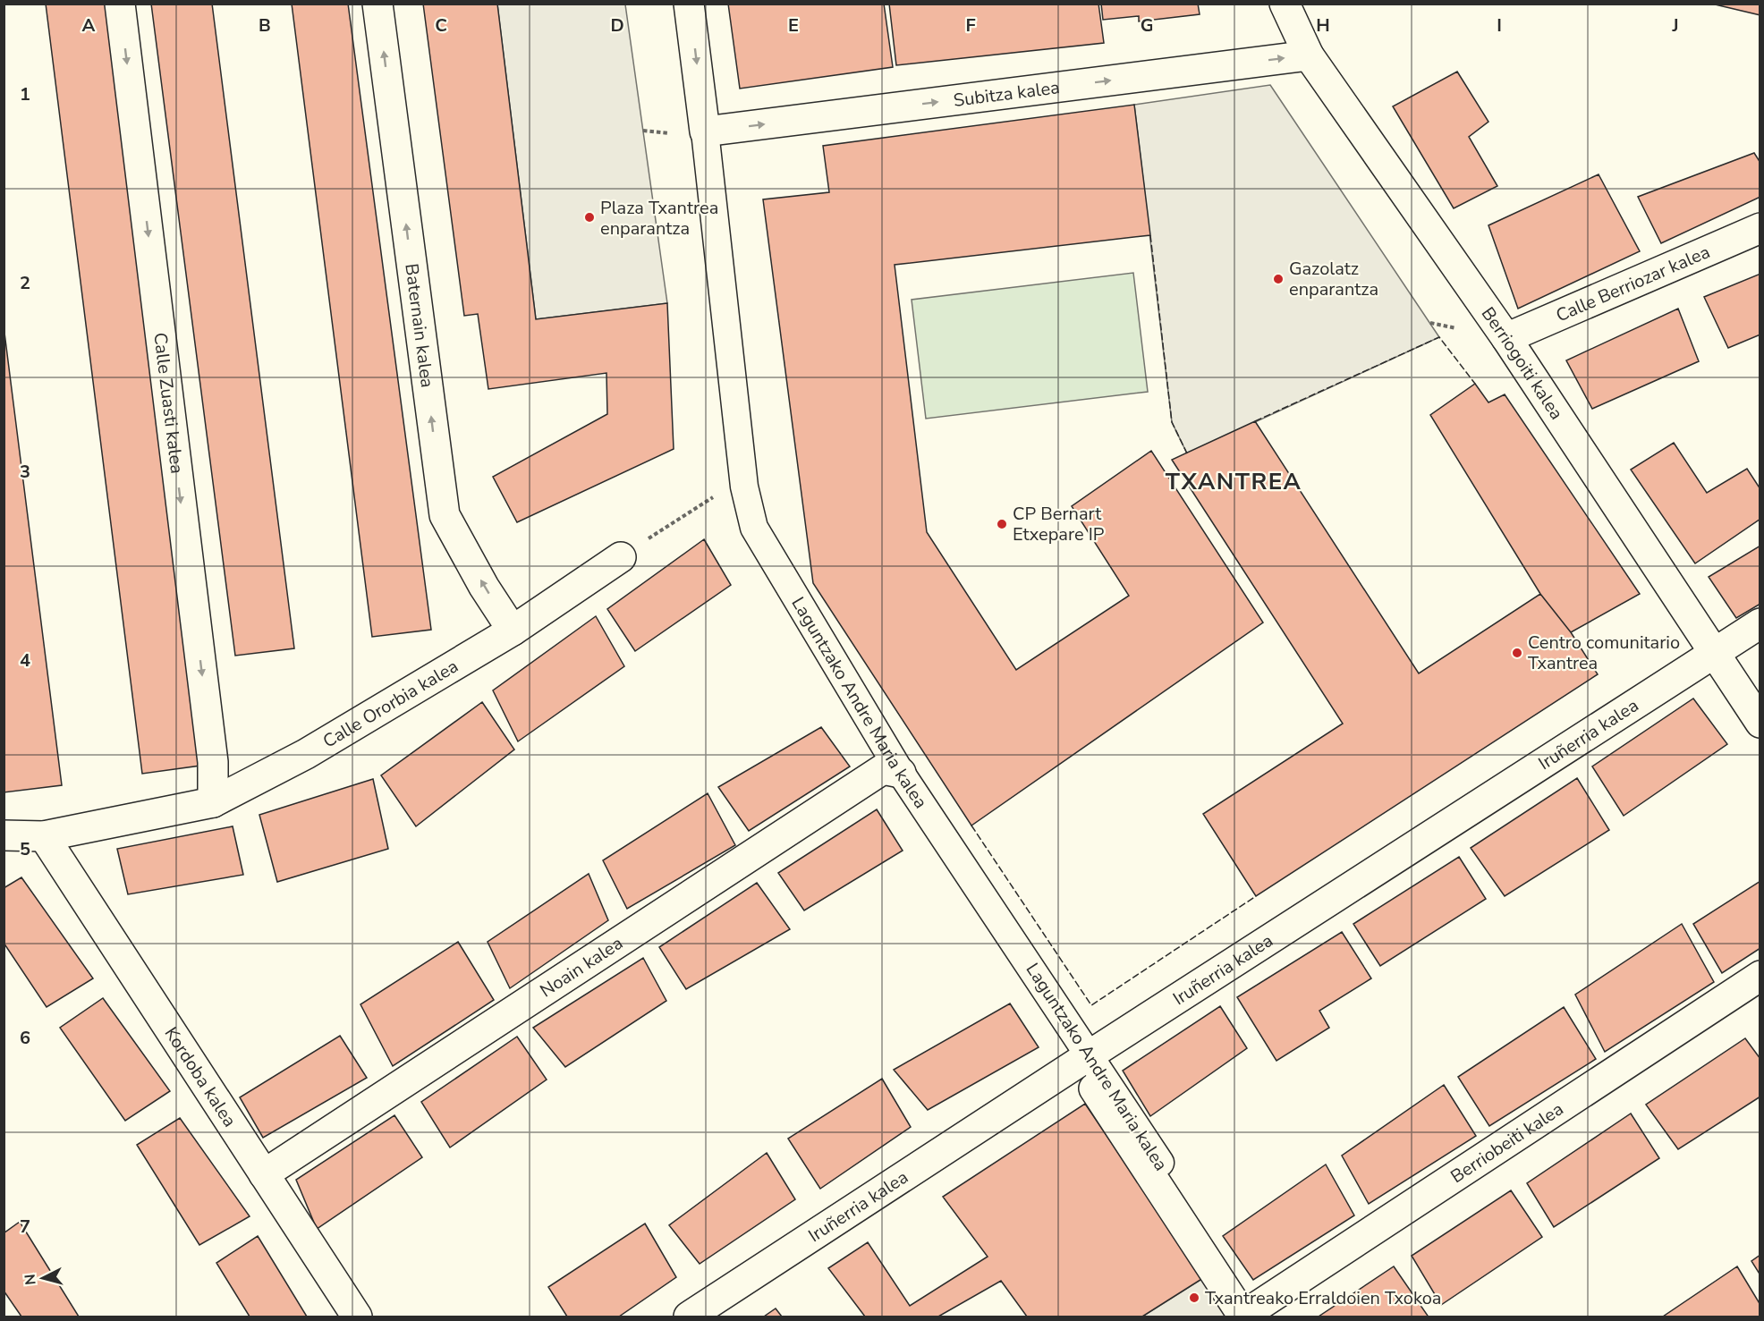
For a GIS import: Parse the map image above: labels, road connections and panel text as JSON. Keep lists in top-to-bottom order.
{
  "streets": {
    "street": [
      "Subitza kalea",
      "Calle Berriozar kalea",
      "Baternain kalea",
      "Berriogoiti kalea",
      "Calle Zuasti kalea",
      "Laguntzako Andre Maria kalea",
      "Calle Ororbia kalea",
      "Iruñerria kalea",
      "Noain kalea",
      "Kordoba kalea",
      "Berriobeiti kalea"
    ]
  },
  "crossings": [
    ["Subitza kalea", "Berriogoiti kalea"],
    ["Subitza kalea", "Laguntzako Andre Maria kalea"],
    ["Calle Berriozar kalea", "Berriogoiti kalea"],
    ["Baternain kalea", "Calle Ororbia kalea"],
    ["Berriogoiti kalea", "Iruñerria kalea"],
    ["Calle Zuasti kalea", "Calle Ororbia kalea"],
    ["Laguntzako Andre Maria kalea", "Iruñerria kalea"],
    ["Laguntzako Andre Maria kalea", "Noain kalea"],
    ["Laguntzako Andre Maria kalea", "Berriobeiti kalea"],
    ["Calle Ororbia kalea", "Kordoba kalea"],
    ["Noain kalea", "Kordoba kalea"]
  ],
  "one_way": ["Subitza kalea", "Baternain kalea", "Calle Zuasti kalea"],
  "districts": ["TXANTREA"],
  "places": [
    "Plaza Txantrea enparantza",
    "Gazolatz enparantza",
    "CP Bernart Etxepare IP",
    "Centro comunitario Txantrea",
    "Txantreako Erraldoien Txokoa"
  ],
  "north": "left",
  "grid": {
    "columns": [
      "A",
      "B",
      "C",
      "D",
      "E",
      "F",
      "G",
      "H",
      "I",
      "J"
    ],
    "rows": [
      "1",
      "2",
      "3",
      "4",
      "5",
      "6",
      "7"
    ]
  }
}
